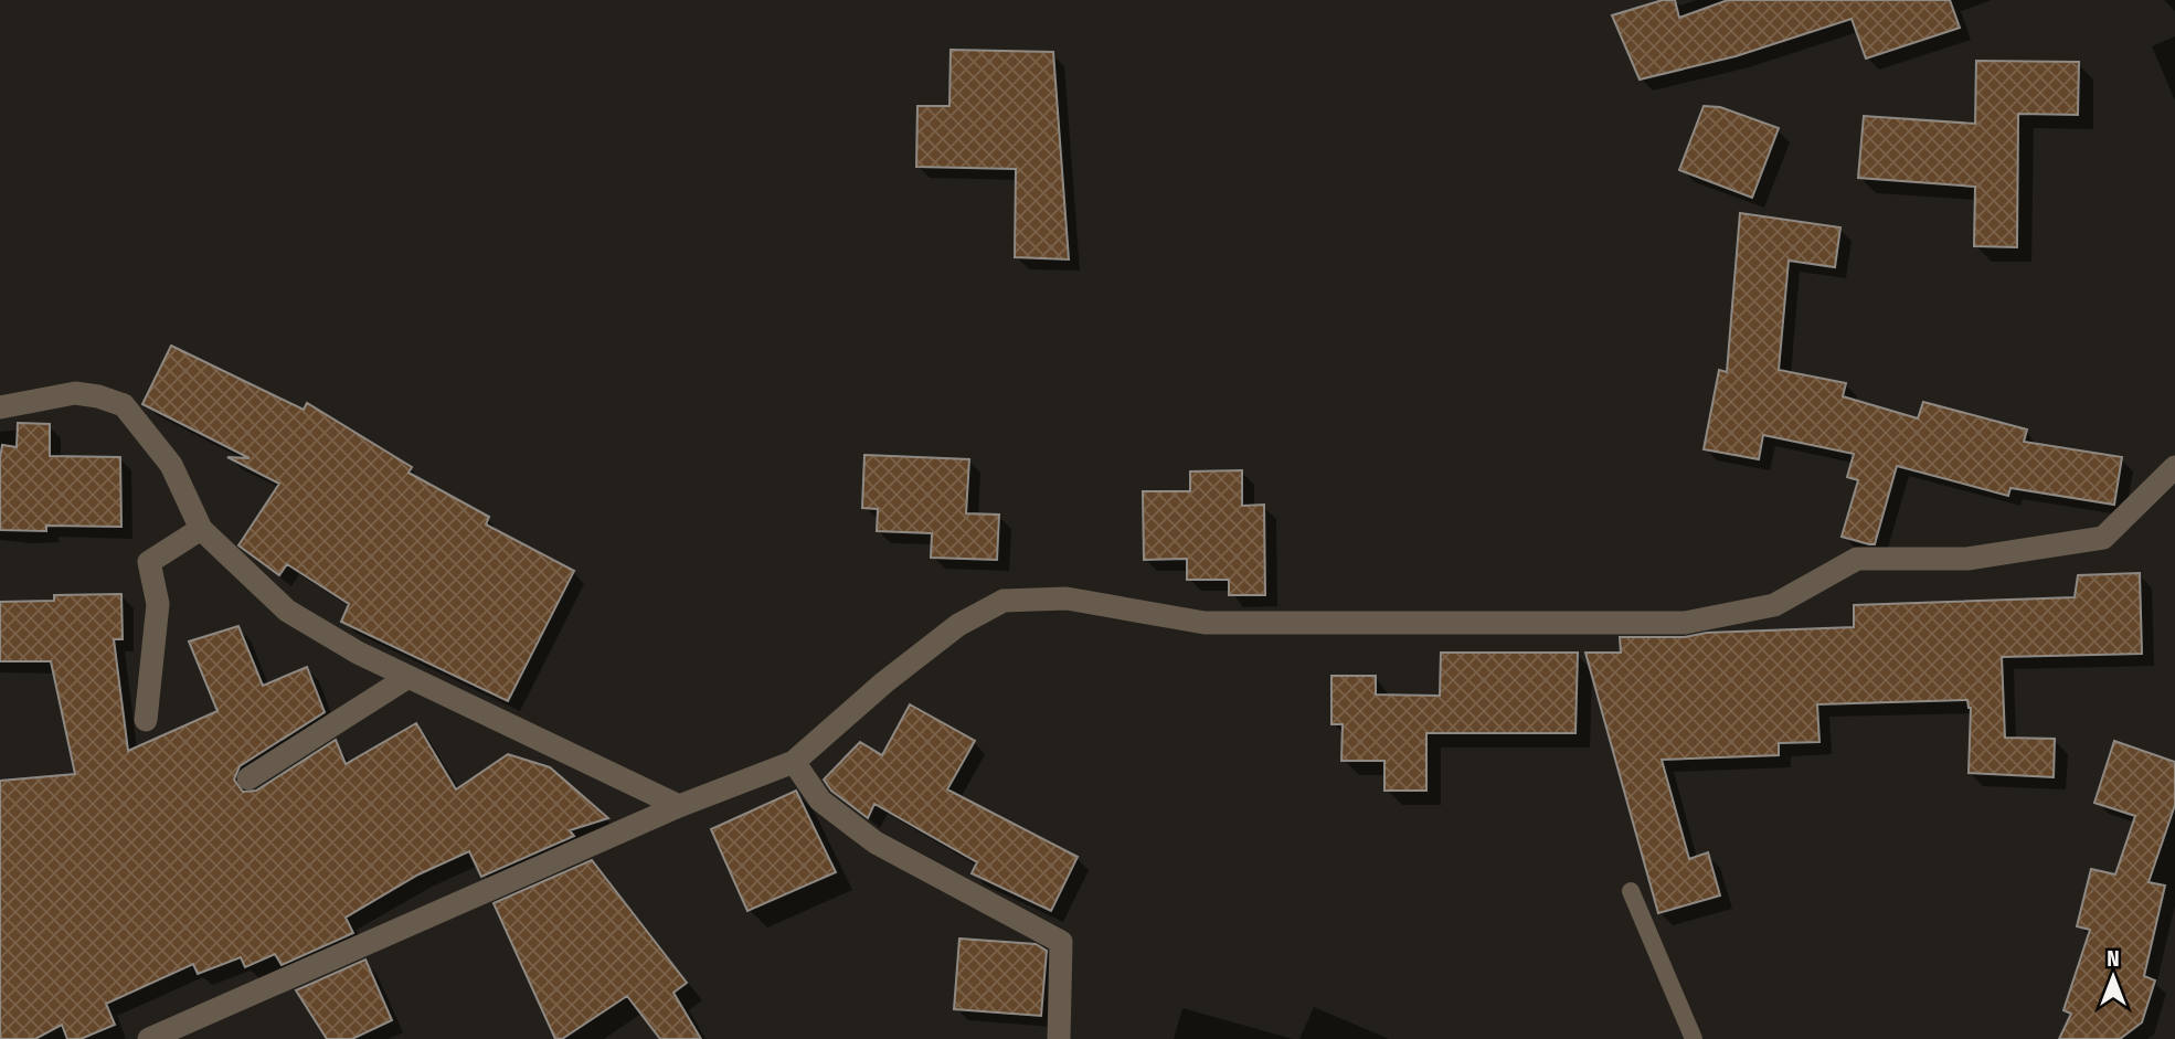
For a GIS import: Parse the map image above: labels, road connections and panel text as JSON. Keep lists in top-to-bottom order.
{
  "north": "top"
}
